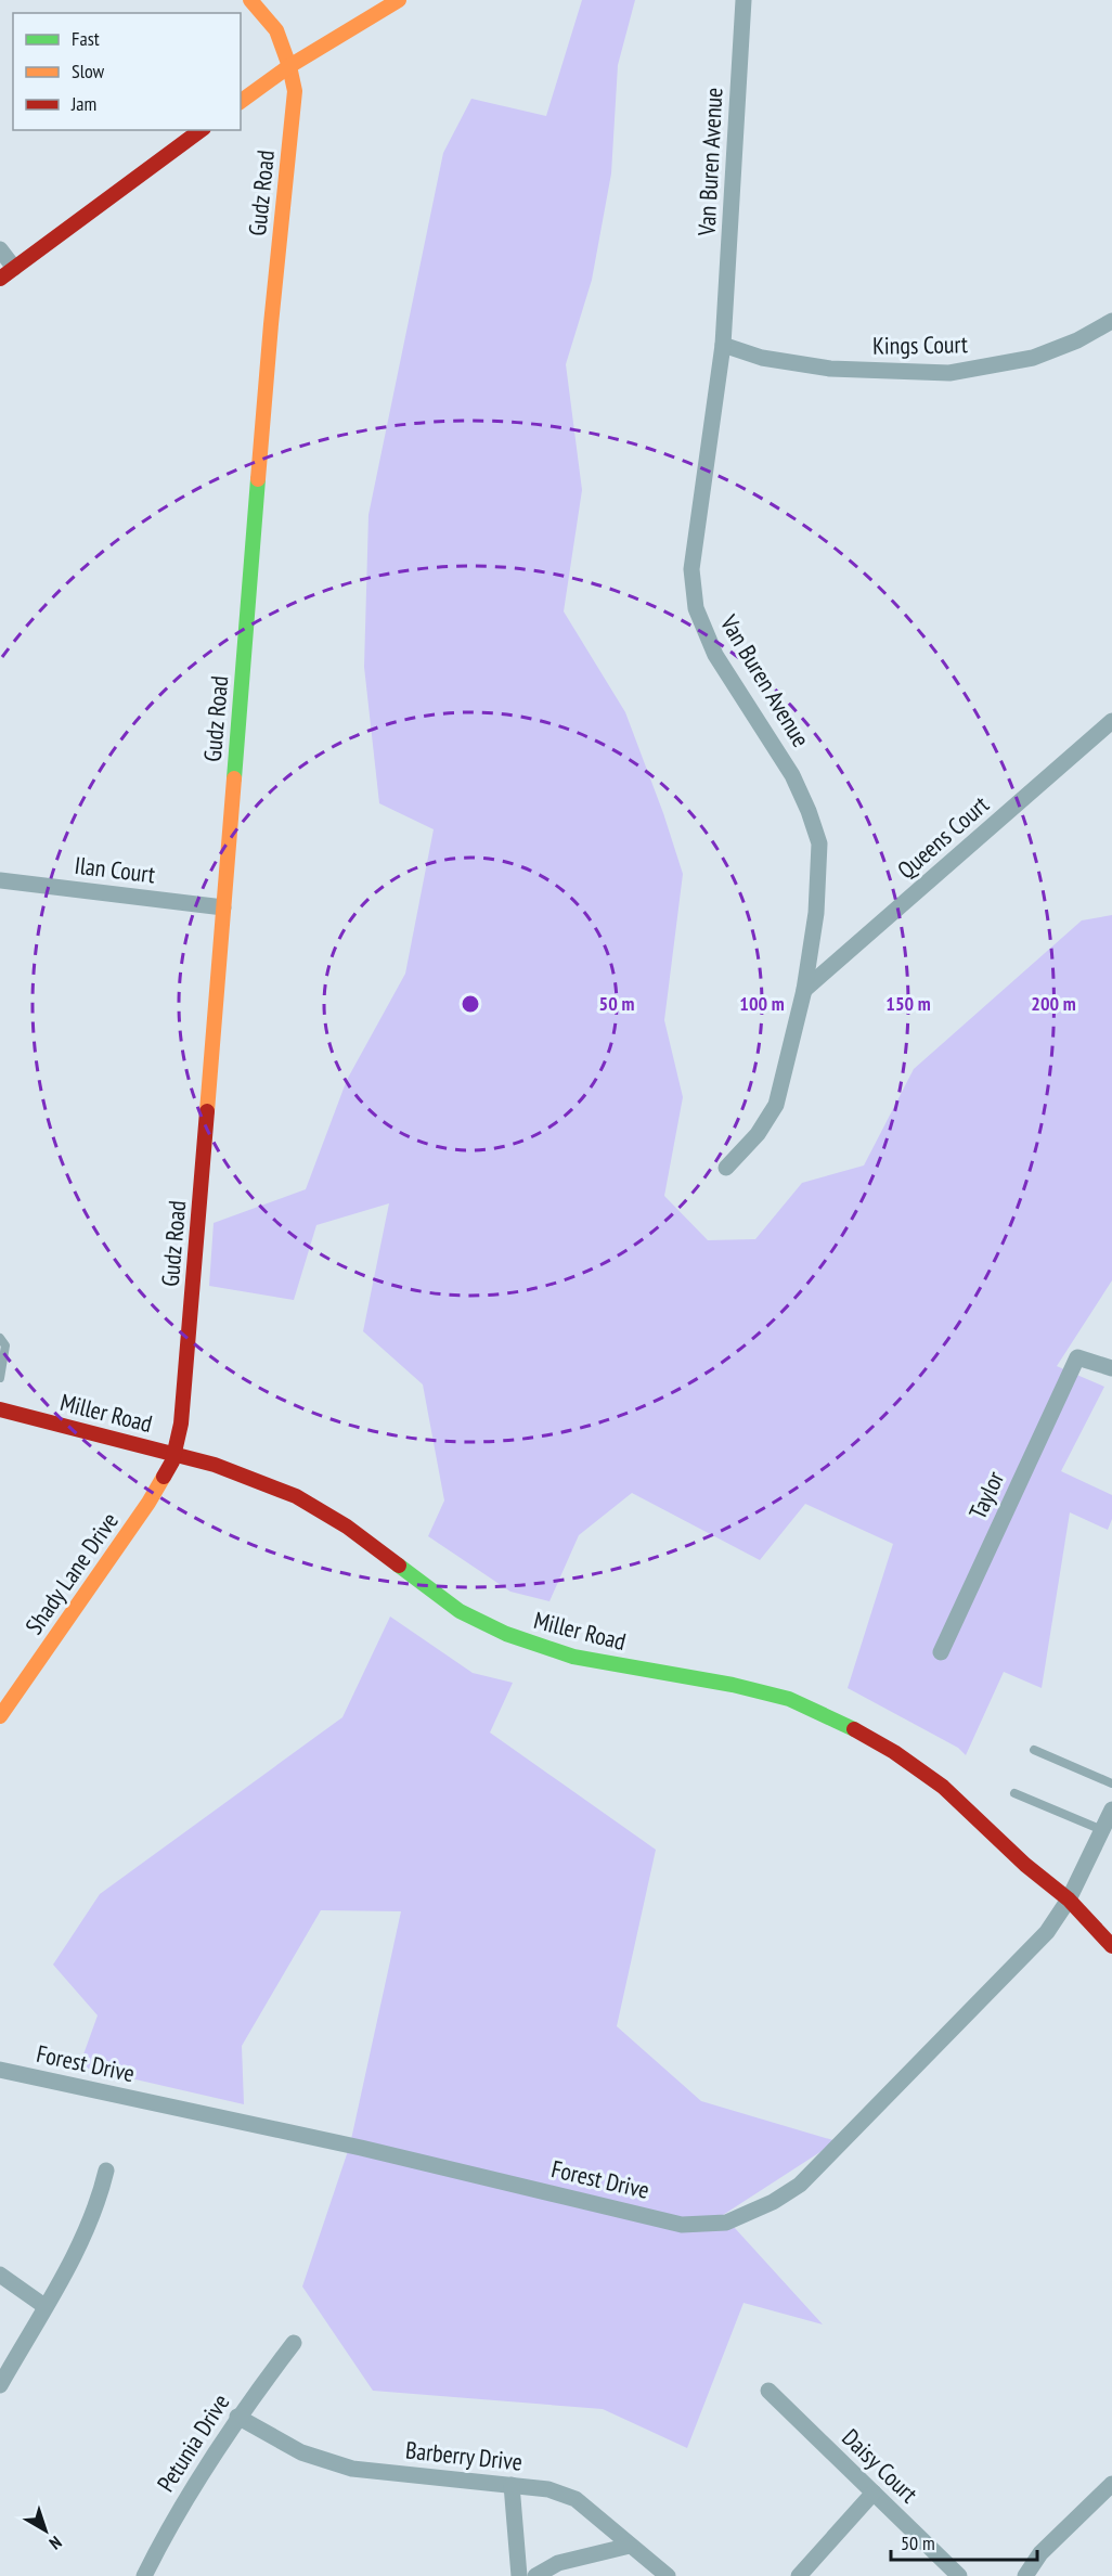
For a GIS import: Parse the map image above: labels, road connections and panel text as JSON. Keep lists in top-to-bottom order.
{
  "streets": {
    "street": [
      "Van Buren Avenue",
      "Gudz Road",
      "Kings Court",
      "Queens Court",
      "Ilan Court",
      "Miller Road",
      "Taylor",
      "Shady Lane Drive",
      "Forest Drive",
      "Petunia Drive",
      "Barberry Drive",
      "Daisy Court"
    ]
  },
  "crossings": [
    ["Van Buren Avenue", "Kings Court"],
    ["Van Buren Avenue", "Queens Court"],
    ["Gudz Road", "Ilan Court"],
    ["Gudz Road", "Miller Road"],
    ["Gudz Road", "Shady Lane Drive"],
    ["Miller Road", "Shady Lane Drive"],
    ["Miller Road", "Forest Drive"],
    ["Petunia Drive", "Barberry Drive"]
  ],
  "legend": ["Fast", "Slow", "Jam"],
  "scale_bar": "50 m",
  "north": "bottom right",
  "rings": [
    "50 m",
    "100 m",
    "150 m",
    "200 m"
  ]
}
